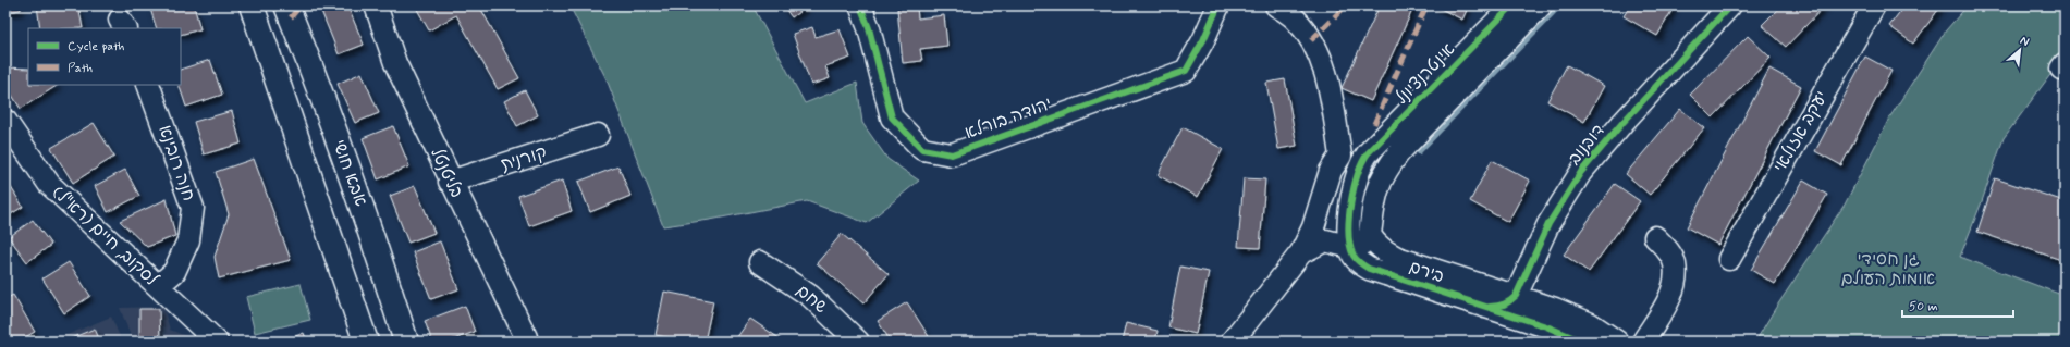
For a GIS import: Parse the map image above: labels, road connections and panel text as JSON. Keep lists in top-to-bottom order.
{
  "streets": {
    "main road": ["אבא חושי"],
    "street": [
      "אינטרנציונל",
      "יהודה בורלא",
      "יעקב אזולאי",
      "דובנוב",
      "קורנית",
      "חנה רובינא",
      "בליטנטל",
      "לסקוב, חיים (רא\"ל)",
      "בירם",
      "שחם"
    ]
  },
  "crossings": [
    ["אינטרנציונל", "בירם"],
    ["דובנוב", "בירם"],
    ["קורנית", "בליטנטל"],
    ["חנה רובינא", "לסקוב, חיים (רא\"ל)"]
  ],
  "parks": ["גן חסידי אומות העולם"],
  "legend": ["Cycle path", "Path"],
  "scale_bar": "50 m",
  "north": "top right"
}
